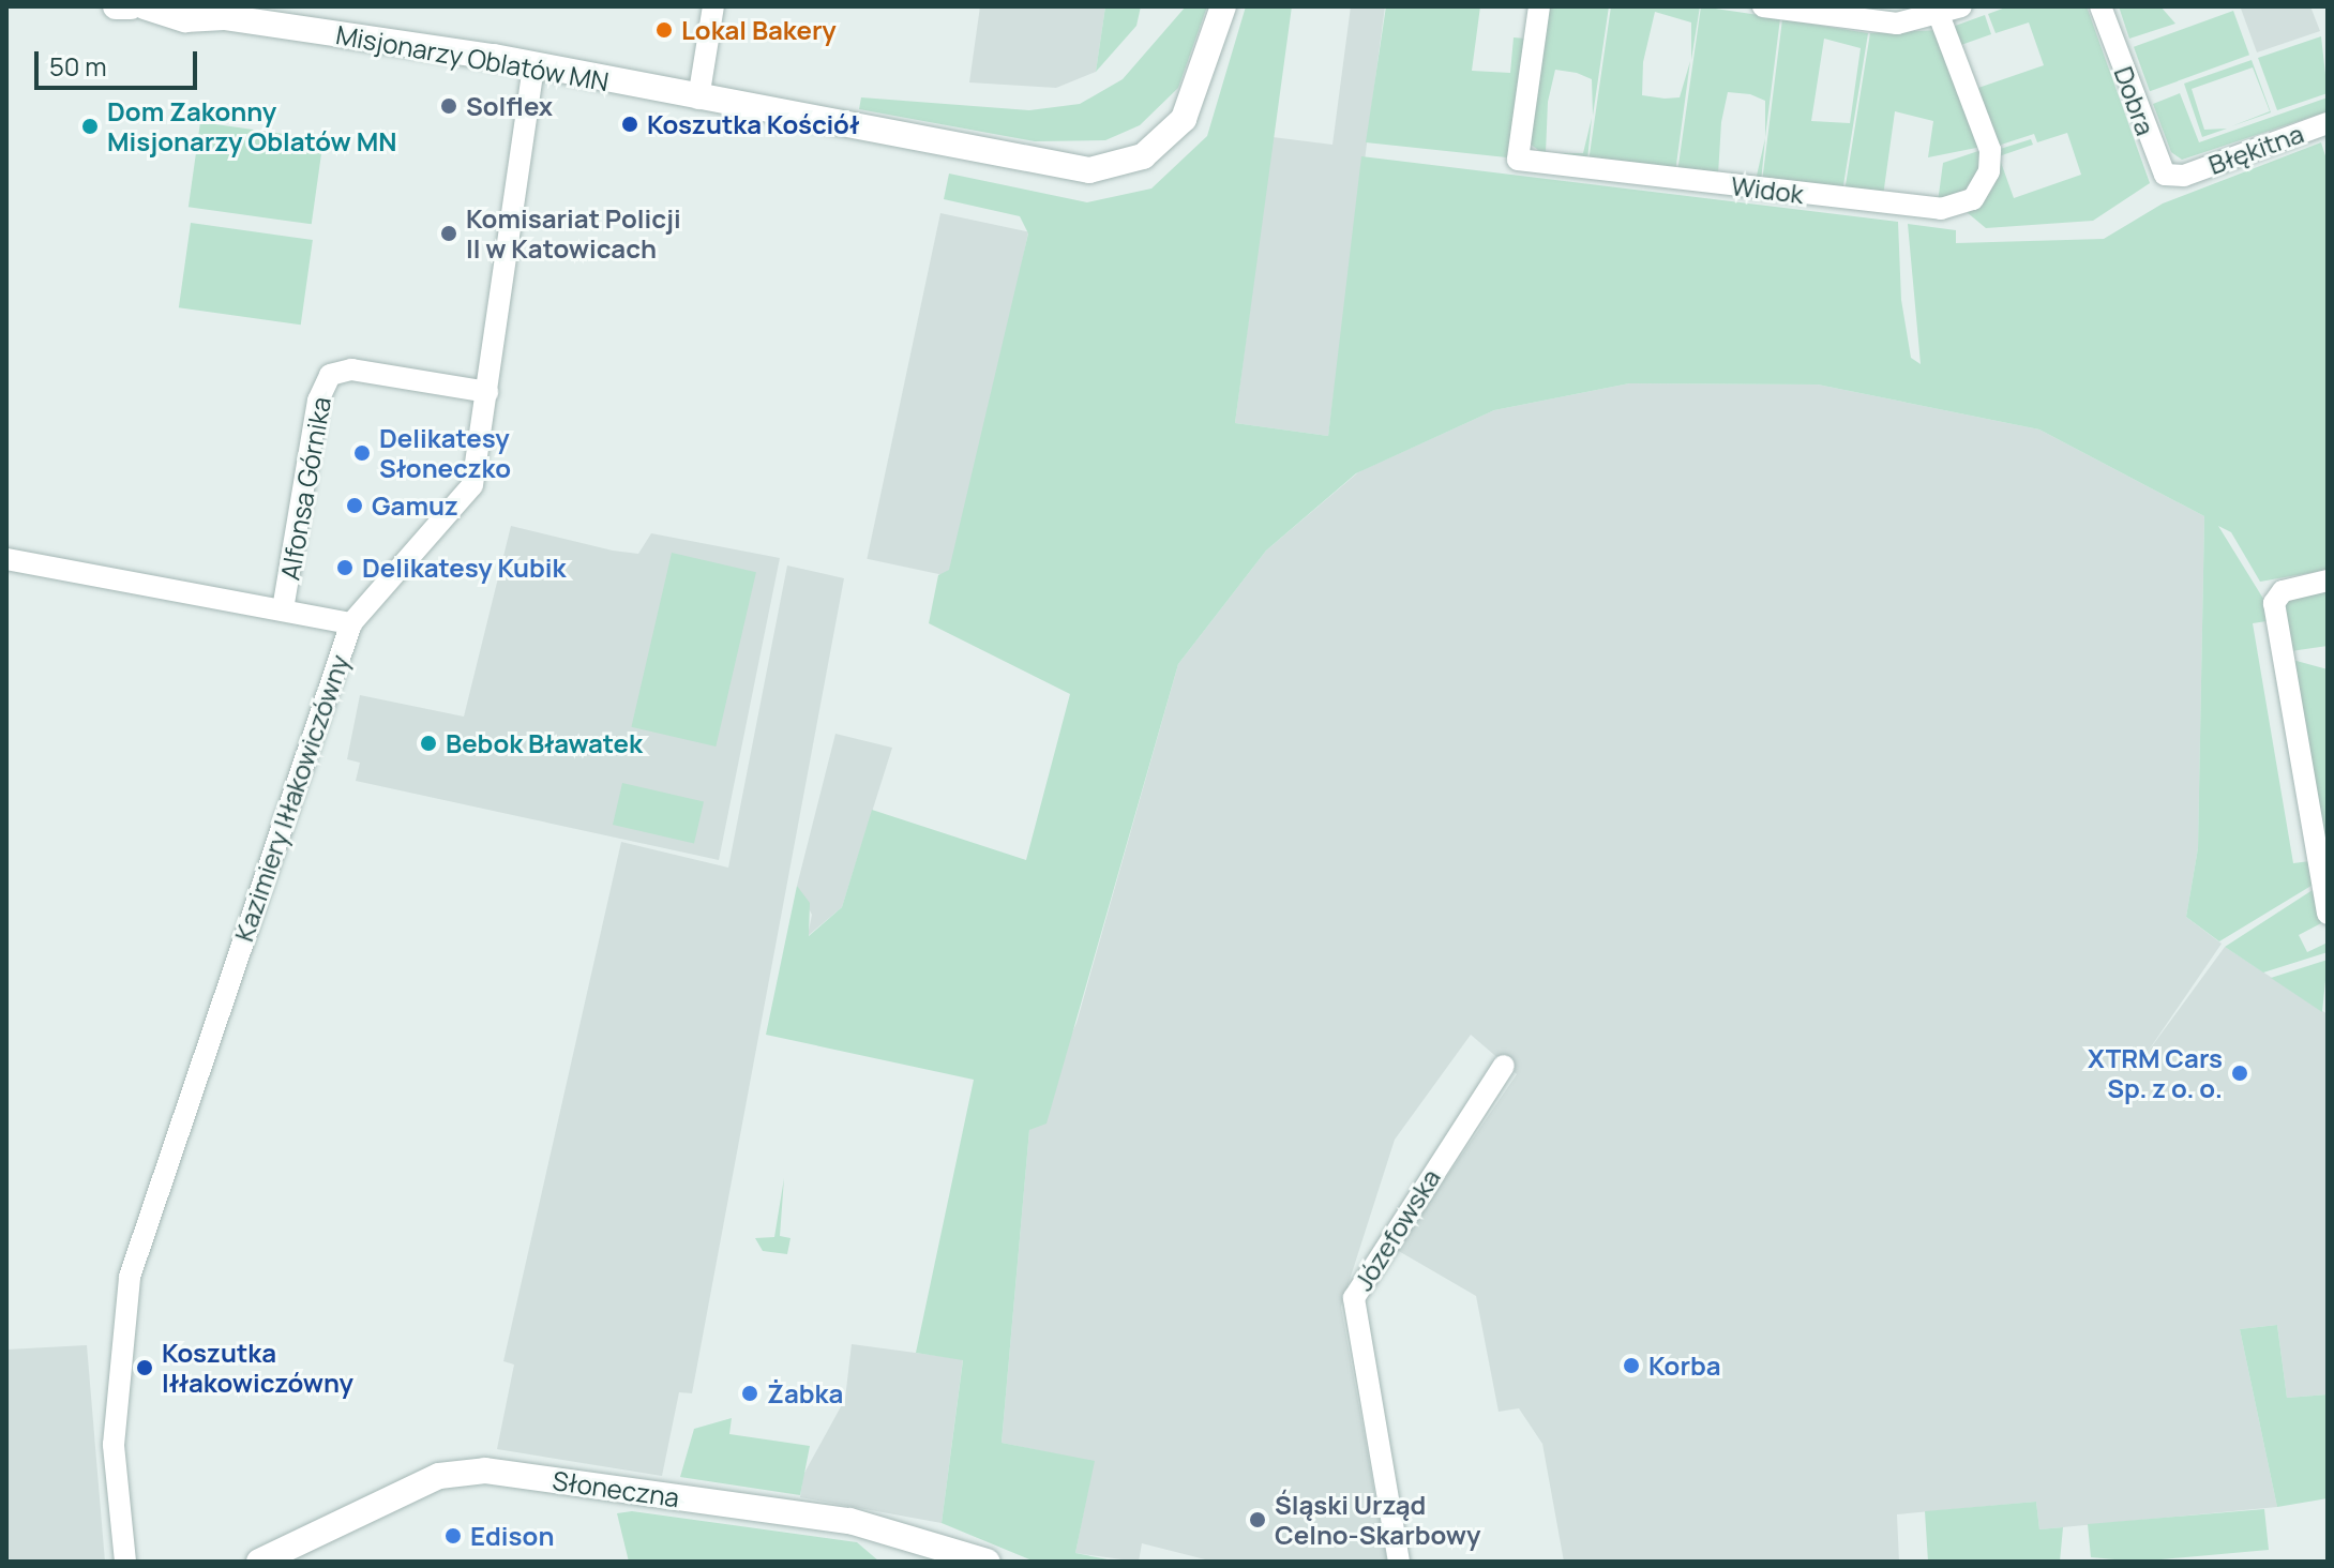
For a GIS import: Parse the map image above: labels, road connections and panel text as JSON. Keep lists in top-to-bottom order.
{
  "streets": {
    "street": [
      "Misjonarzy Oblatów MN",
      "Dobra",
      "Błękitna",
      "Widok",
      "Alfonsa Górnika",
      "Kazimiery Iłłakowiczówny",
      "Józefowska",
      "Słoneczna"
    ]
  },
  "crossings": [
    ["Misjonarzy Oblatów MN", "Kazimiery Iłłakowiczówny"],
    ["Dobra", "Błękitna"],
    ["Alfonsa Górnika", "Kazimiery Iłłakowiczówny"]
  ],
  "places": [
    "Lokal Bakery",
    "Solflex",
    "Koszutka Kościół",
    "Dom Zakonny Misjonarzy Oblatów MN",
    "Komisariat Policji II w Katowicach",
    "Delikatesy Słoneczko",
    "Gamuz",
    "Delikatesy Kubik",
    "Bebok Bławatek",
    "XTRM Cars Sp. z o. o.",
    "Korba",
    "Koszutka Iłłakowiczówny",
    "Żabka",
    "Śląski Urząd Celno-Skarbowy",
    "Edison"
  ],
  "scale_bar": "50 m"
}
